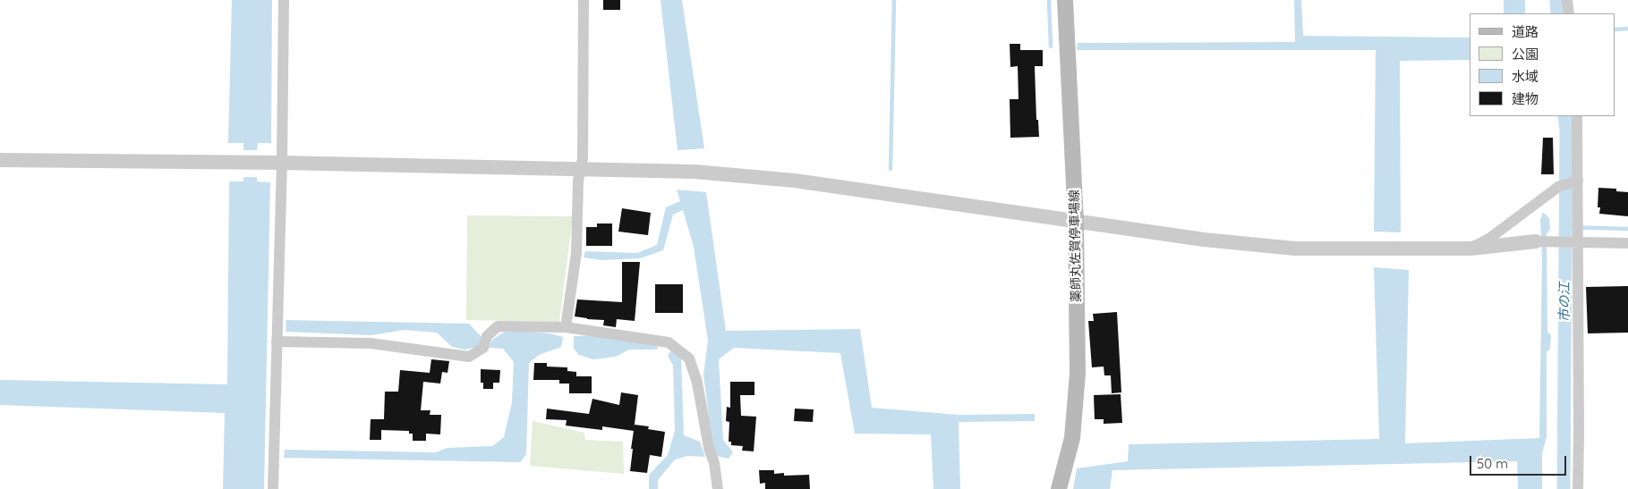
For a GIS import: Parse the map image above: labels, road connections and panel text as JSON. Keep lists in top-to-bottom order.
{
  "streets": {
    "main road": ["薬師丸佐賀停車場線"]
  },
  "water": ["市の江"],
  "legend": [
    "道路",
    "公園",
    "水域",
    "建物"
  ],
  "scale_bar": "50 m"
}
